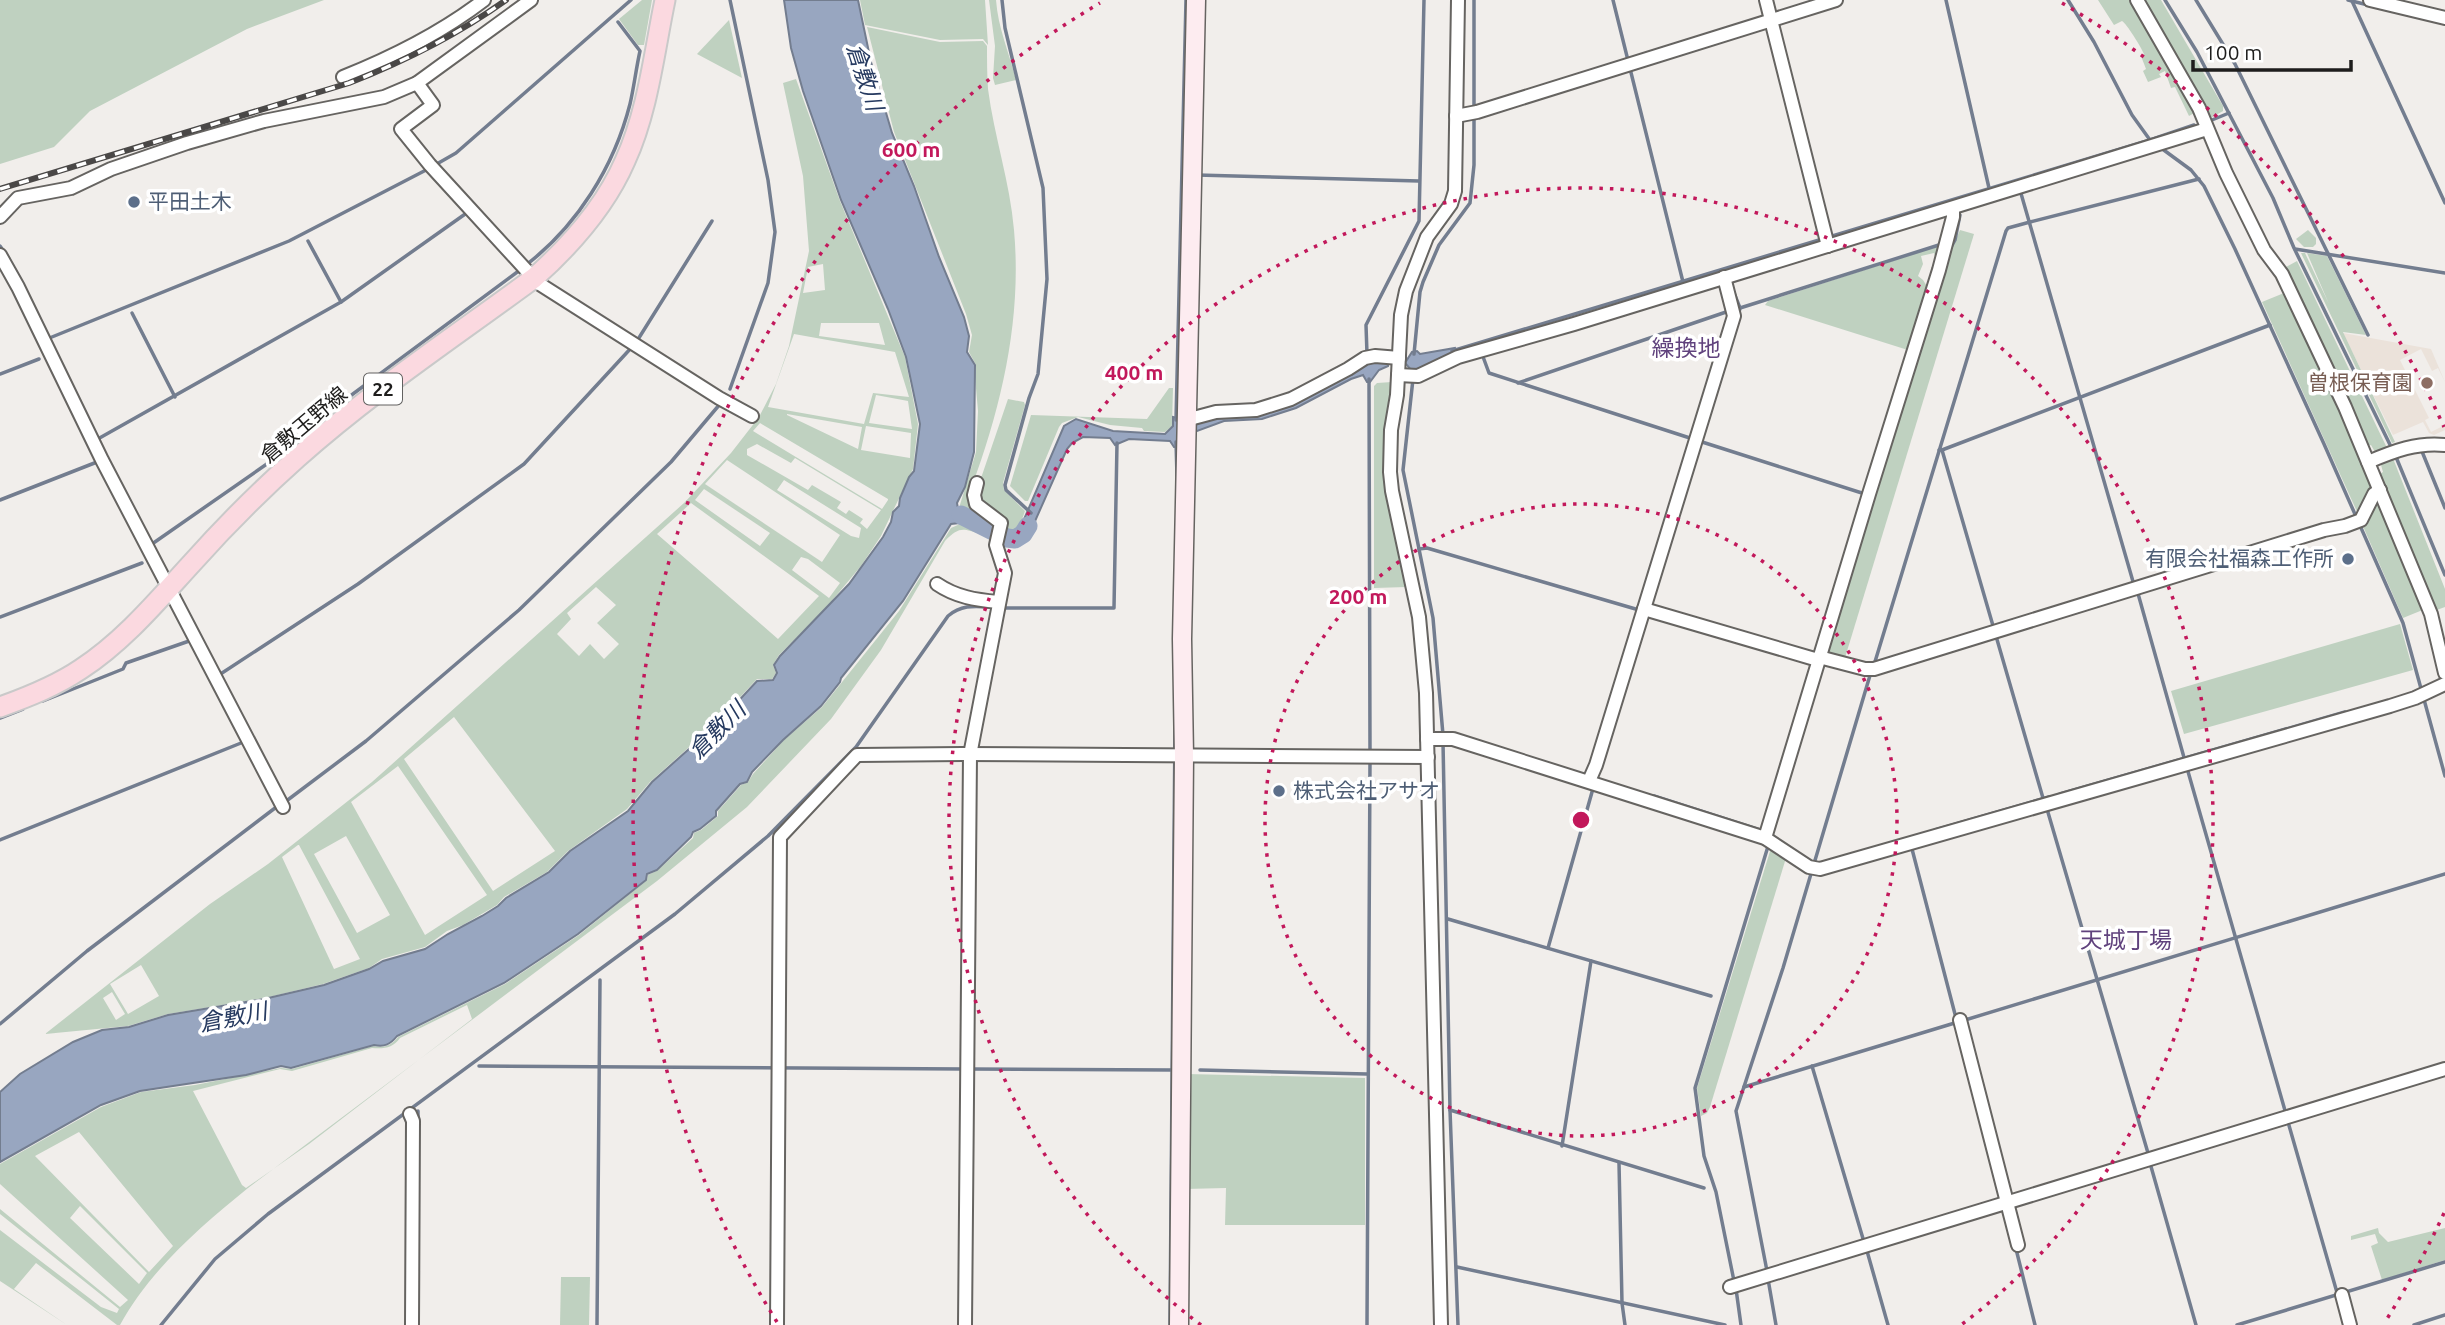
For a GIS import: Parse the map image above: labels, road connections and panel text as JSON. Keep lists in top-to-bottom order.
{
  "streets": {
    "main road": ["22", "倉敷玉野線"]
  },
  "districts": ["繰換地", "天城丁場"],
  "water": ["倉敷川"],
  "places": [
    "平田土木",
    "曽根保育園",
    "有限会社福森工作所",
    "株式会社アサオ"
  ],
  "scale_bar": "100 m",
  "rings": ["600 m", "400 m", "200 m"]
}
